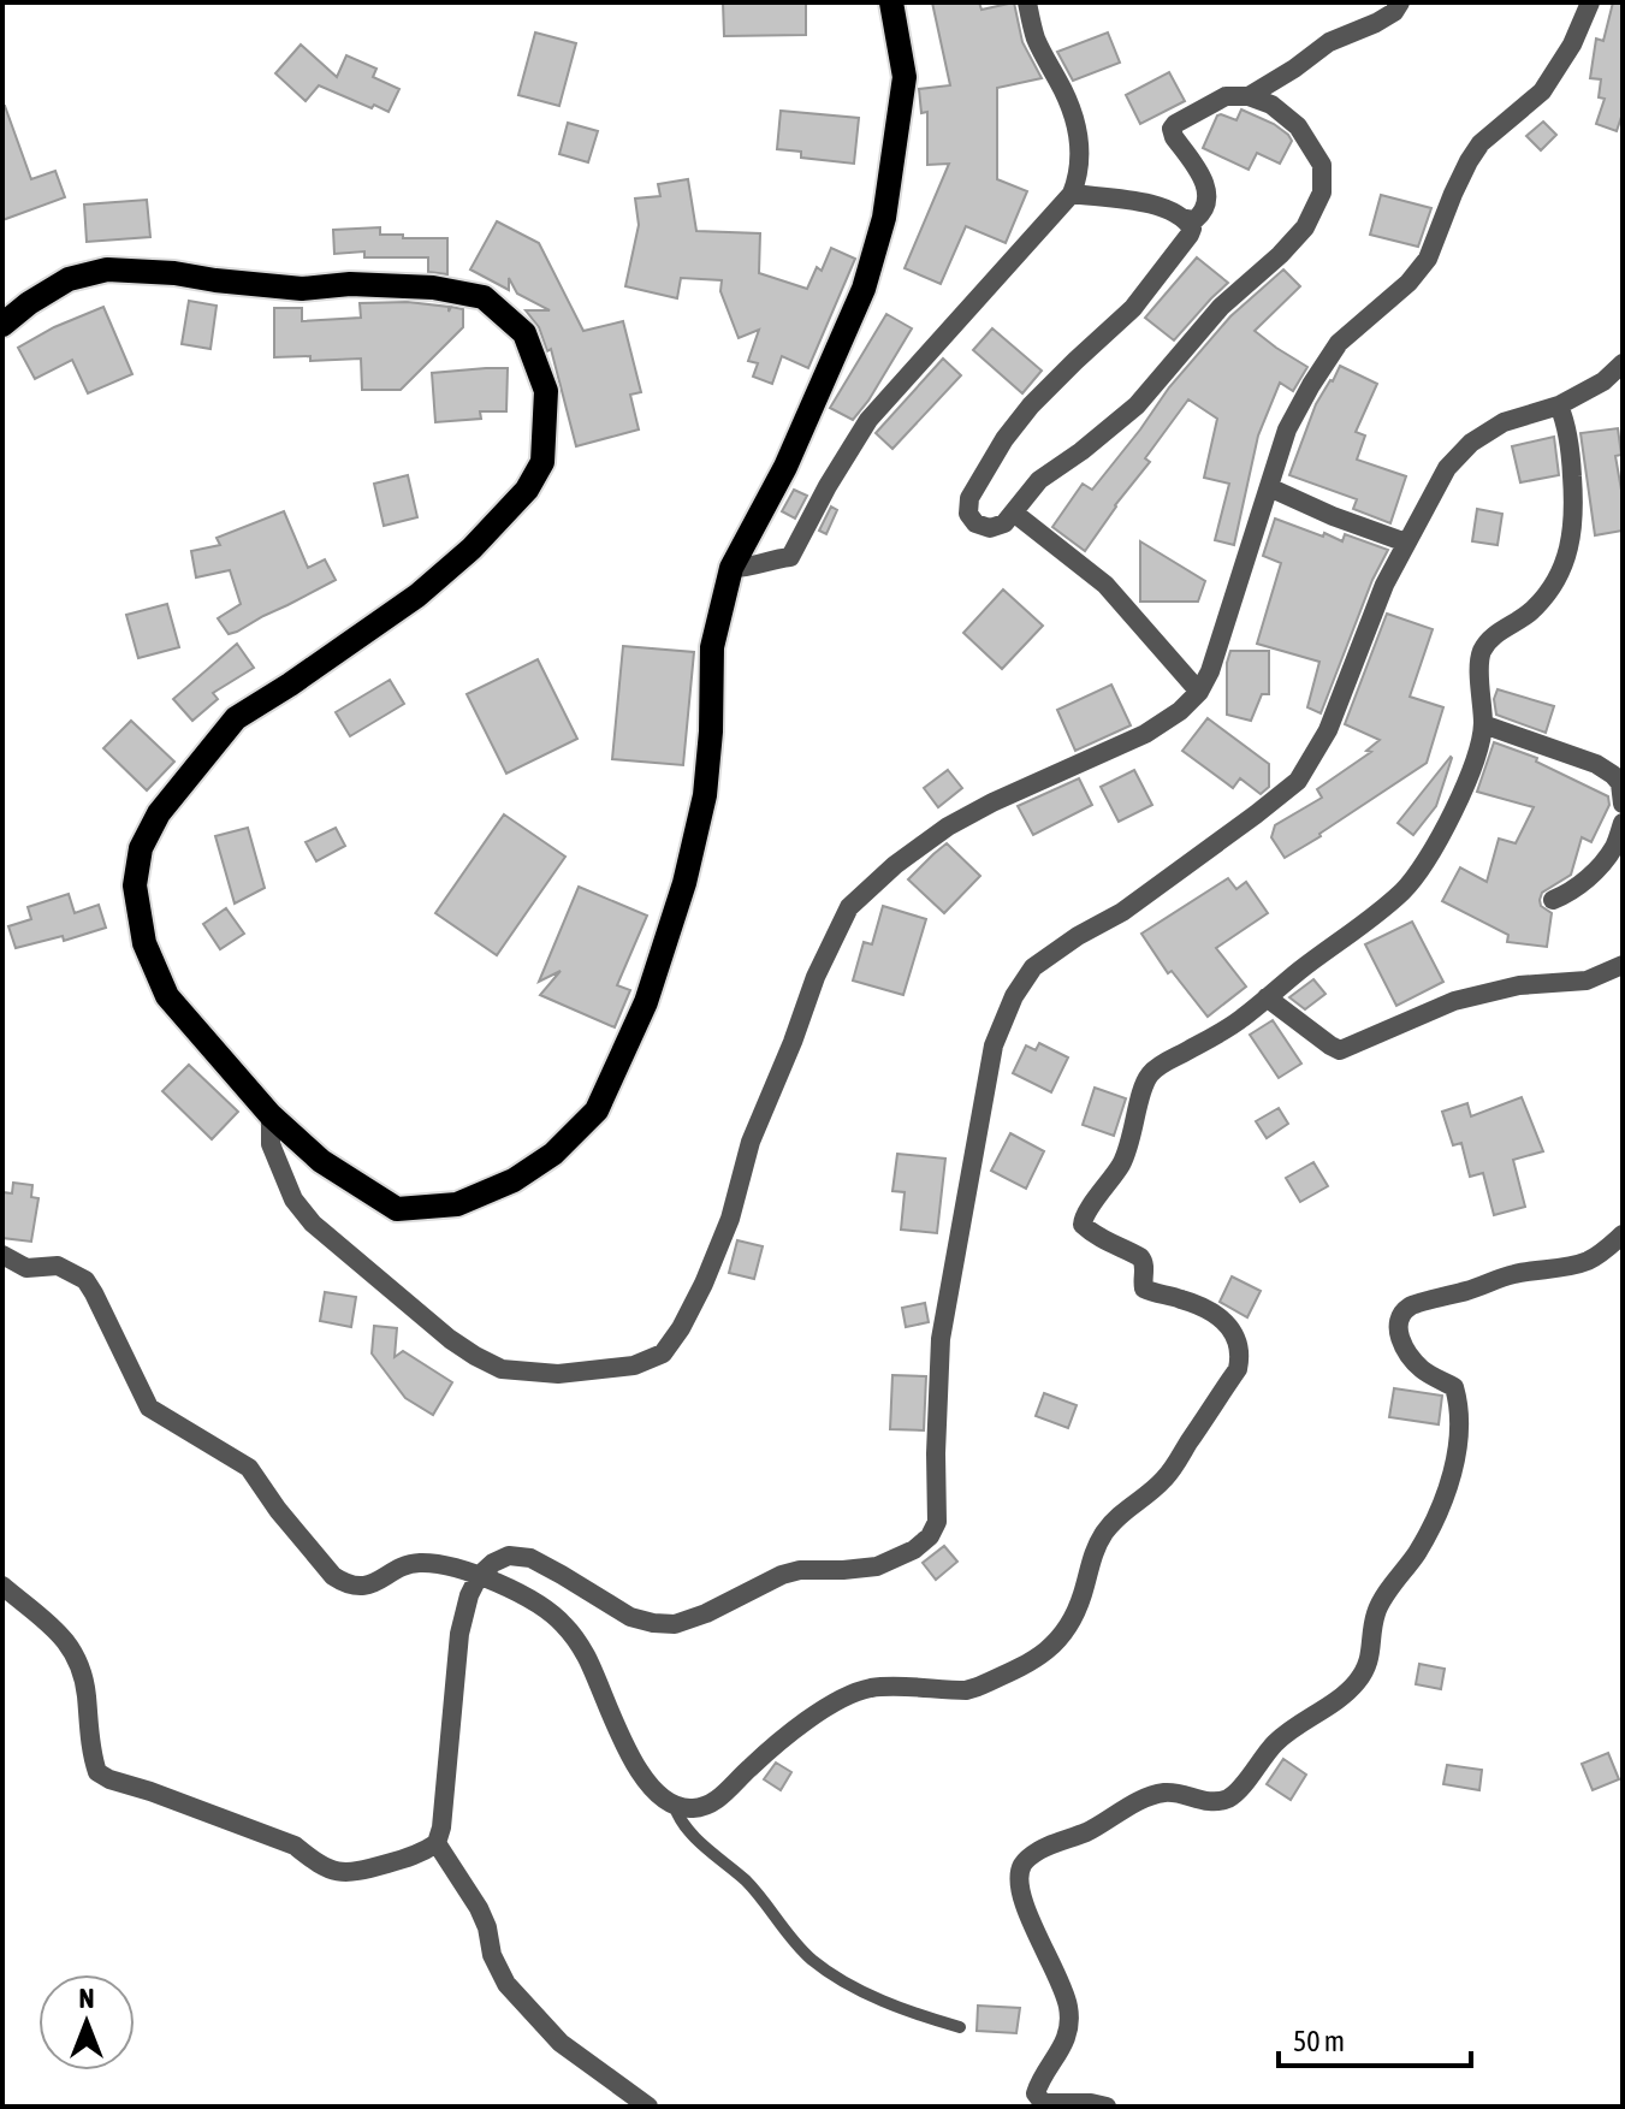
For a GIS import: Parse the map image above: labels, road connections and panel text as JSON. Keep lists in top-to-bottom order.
{
  "scale_bar": "50 m",
  "north": "top"
}
